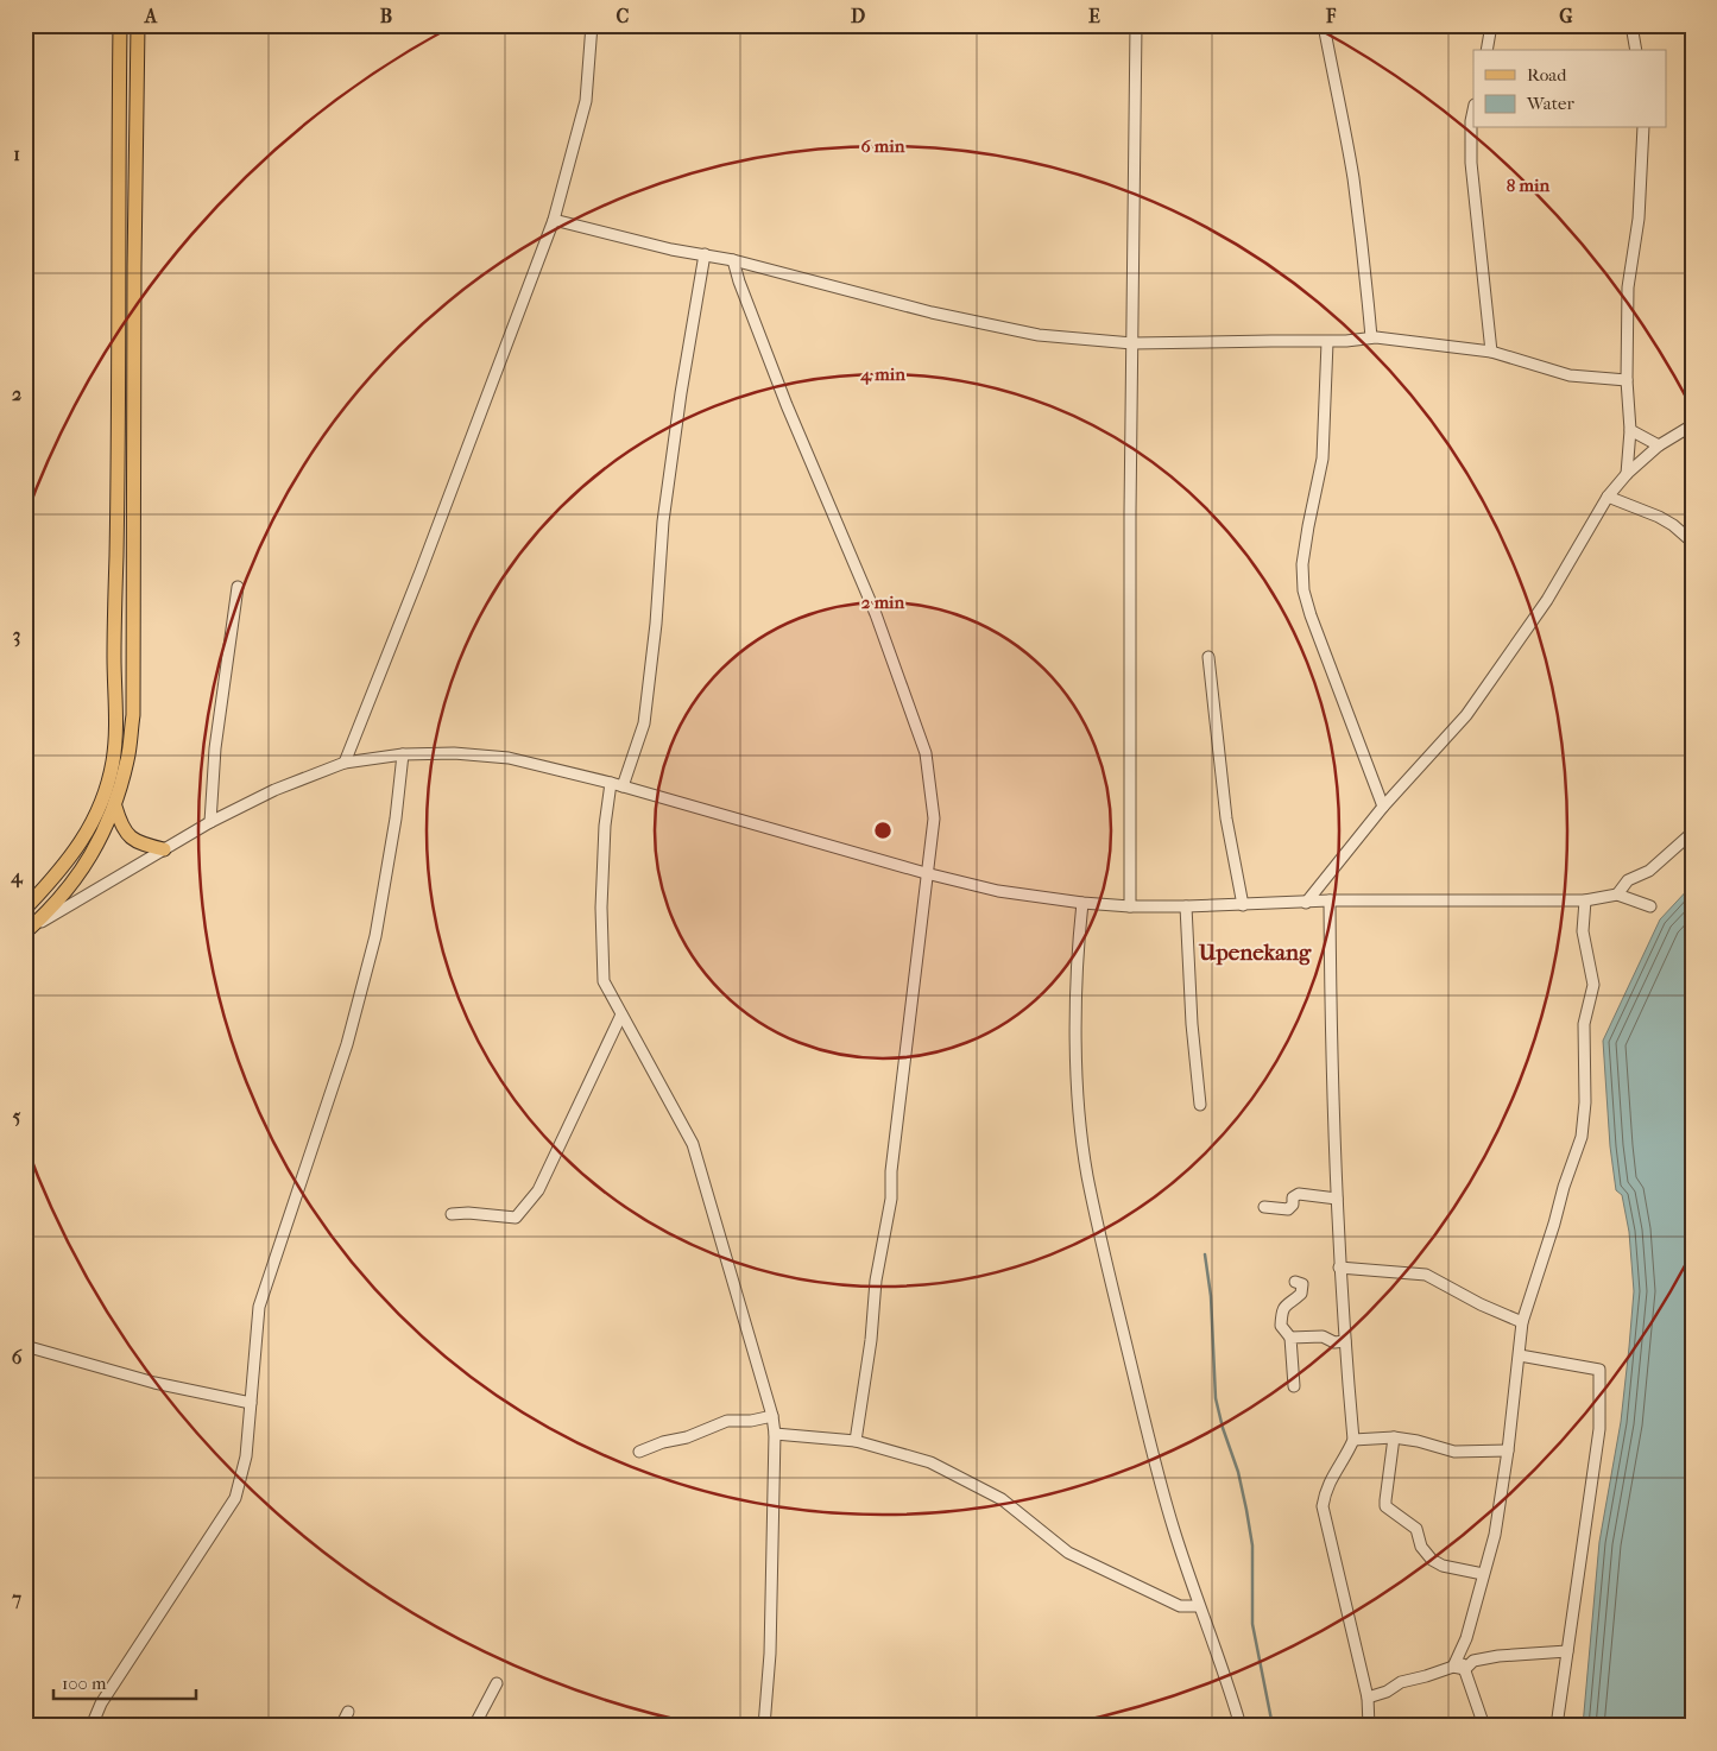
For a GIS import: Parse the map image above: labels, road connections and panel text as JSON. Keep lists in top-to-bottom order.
{
  "districts": ["Upenekang"],
  "legend": ["Road", "Water"],
  "scale_bar": "100 m",
  "grid": {
    "columns": [
      "A",
      "B",
      "C",
      "D",
      "E",
      "F",
      "G"
    ],
    "rows": [
      "1",
      "2",
      "3",
      "4",
      "5",
      "6",
      "7"
    ]
  },
  "rings": [
    "6 min",
    "8 min",
    "4 min",
    "2 min"
  ]
}
